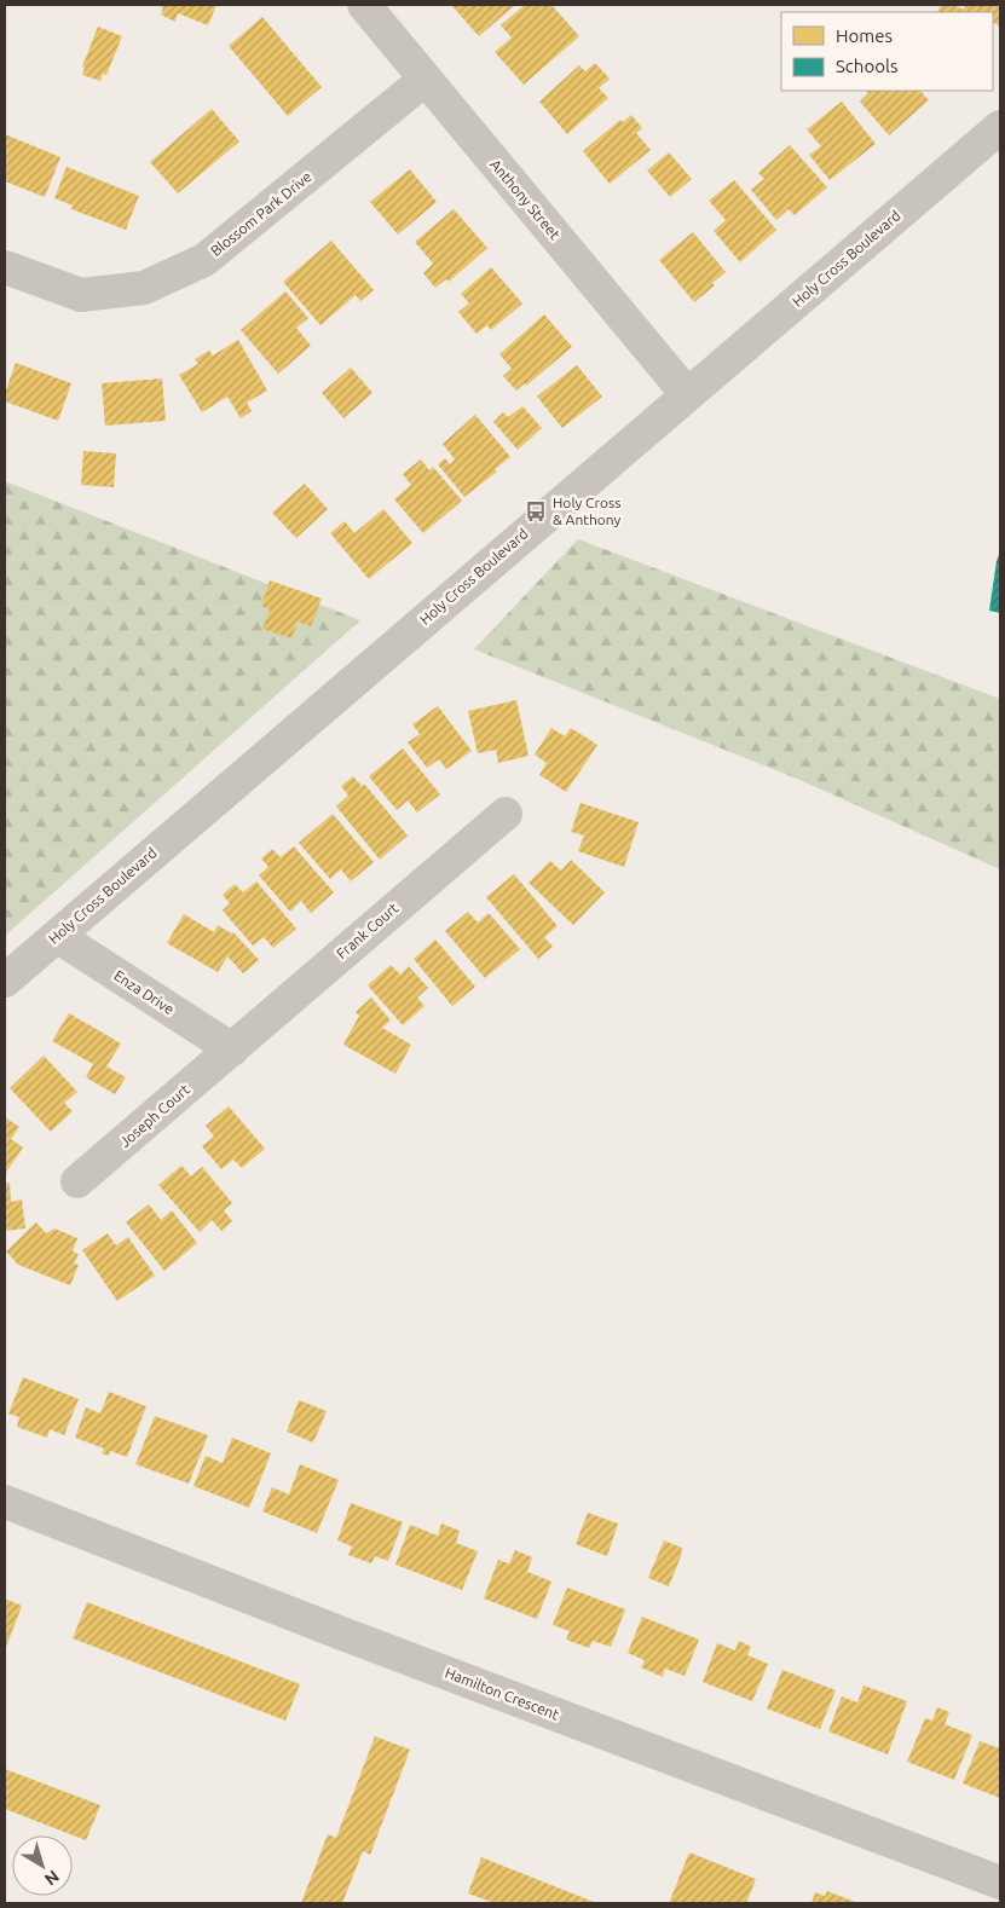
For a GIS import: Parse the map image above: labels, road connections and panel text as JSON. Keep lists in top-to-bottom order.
{
  "streets": {
    "street": [
      "Anthony Street",
      "Blossom Park Drive",
      "Holy Cross Boulevard",
      "Frank Court",
      "Enza Drive",
      "Joseph Court",
      "Hamilton Crescent"
    ]
  },
  "crossings": [
    ["Anthony Street", "Blossom Park Drive"],
    ["Anthony Street", "Holy Cross Boulevard"],
    ["Holy Cross Boulevard", "Enza Drive"],
    ["Frank Court", "Enza Drive"],
    ["Frank Court", "Joseph Court"],
    ["Enza Drive", "Joseph Court"]
  ],
  "places": {
    "bus stop": ["Holy Cross & Anthony"]
  },
  "legend": ["Homes", "Schools"],
  "north": "bottom right"
}
